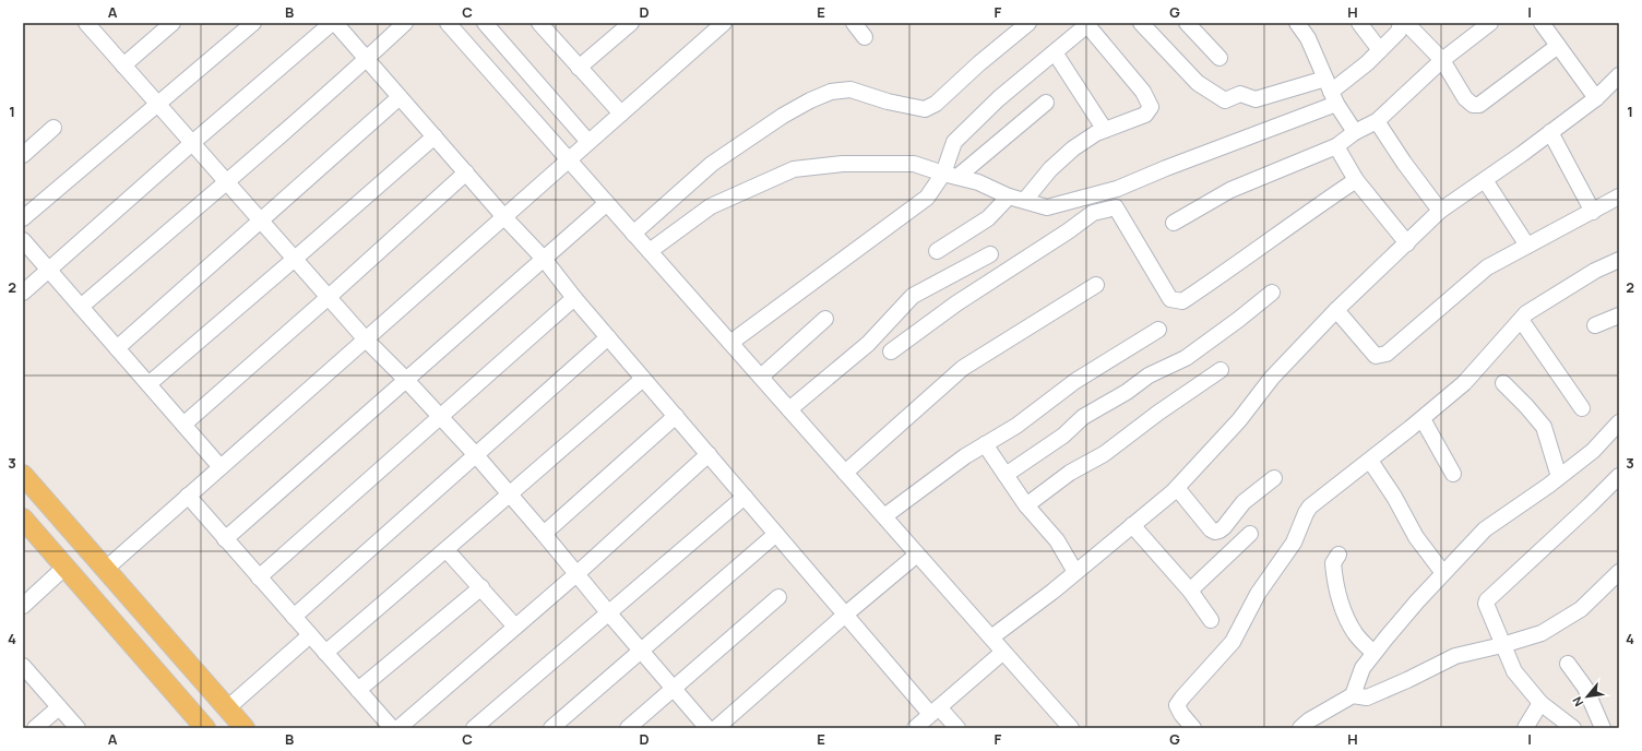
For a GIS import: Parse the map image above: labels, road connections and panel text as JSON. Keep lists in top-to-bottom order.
{
  "north": "bottom left",
  "grid": {
    "columns": [
      "A",
      "B",
      "C",
      "D",
      "E",
      "F",
      "G",
      "H",
      "I"
    ],
    "rows": [
      "1",
      "2",
      "3",
      "4"
    ]
  }
}
